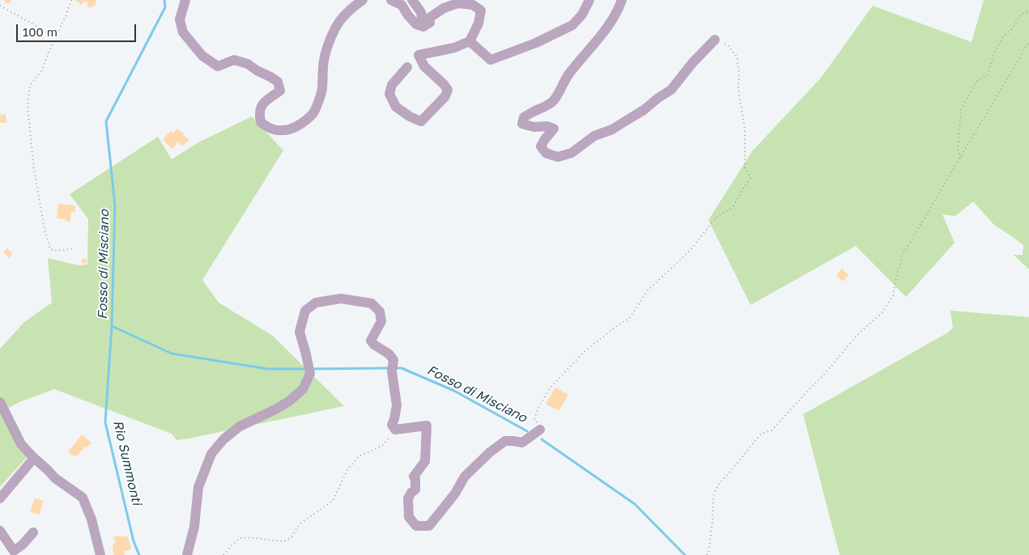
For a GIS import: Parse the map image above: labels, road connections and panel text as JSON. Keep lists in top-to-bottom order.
{
  "water": ["Fosso di Misciano", "Rio Summonti"],
  "scale_bar": "100 m"
}
